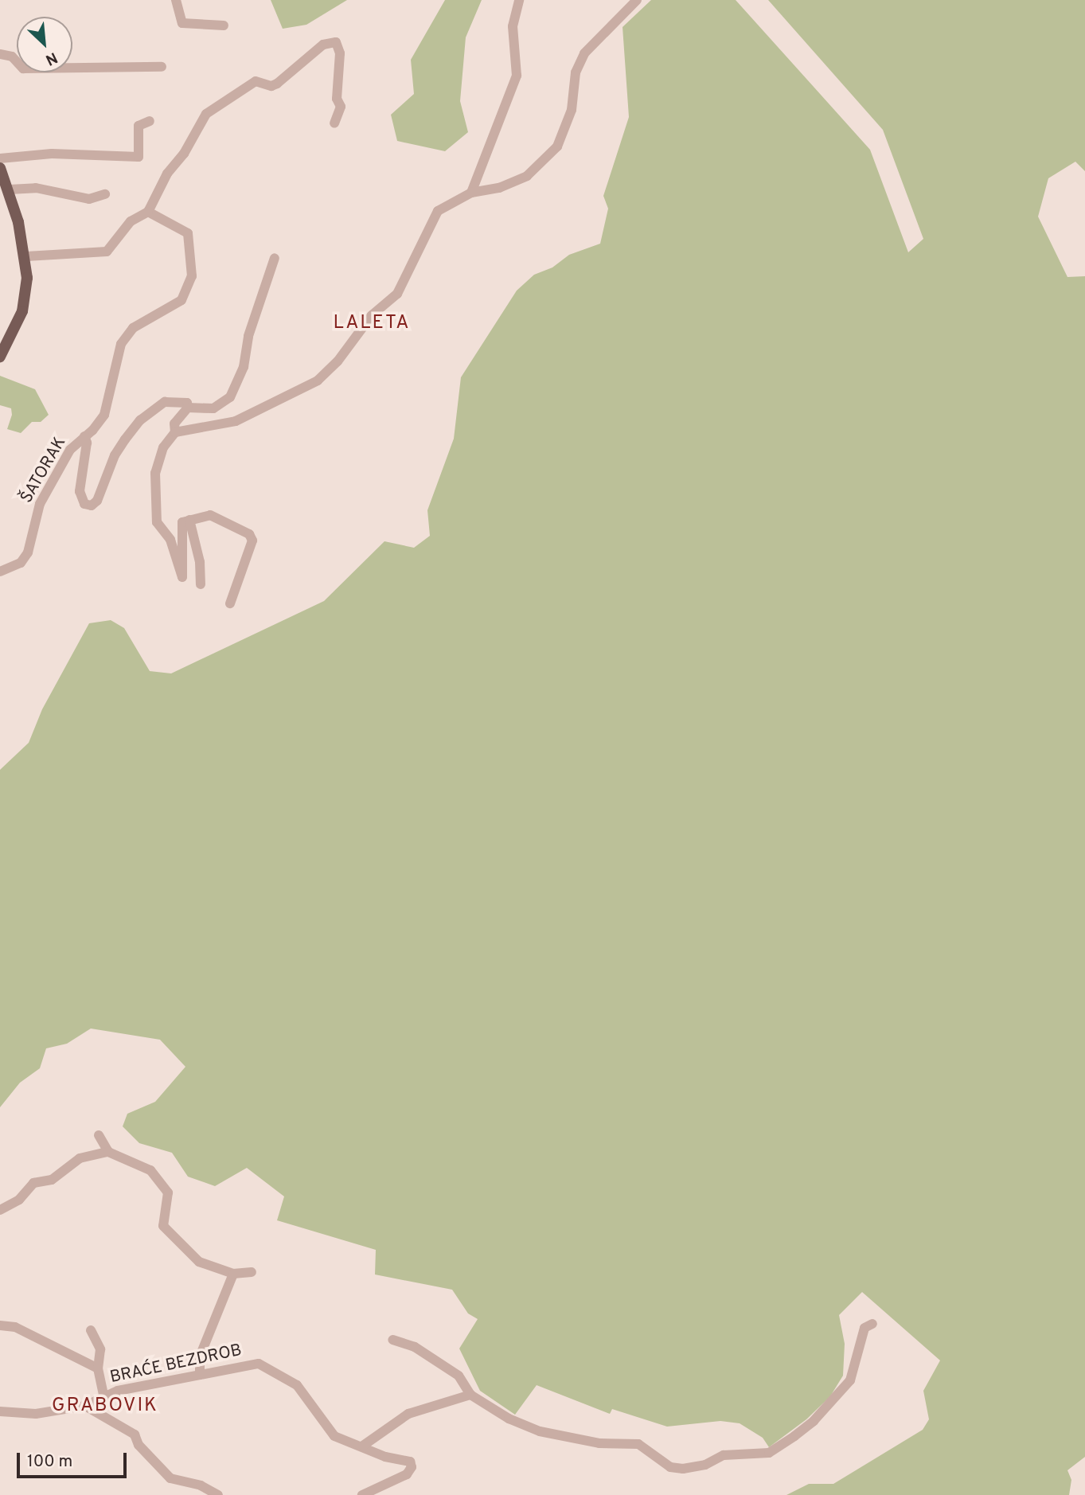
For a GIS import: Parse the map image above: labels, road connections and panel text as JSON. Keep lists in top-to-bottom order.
{
  "streets": {
    "street": ["ŠATORAK", "BRAĆE BEZDROB"]
  },
  "districts": ["LALETA", "GRABOVIK"],
  "scale_bar": "100 m",
  "north": "bottom right"
}
